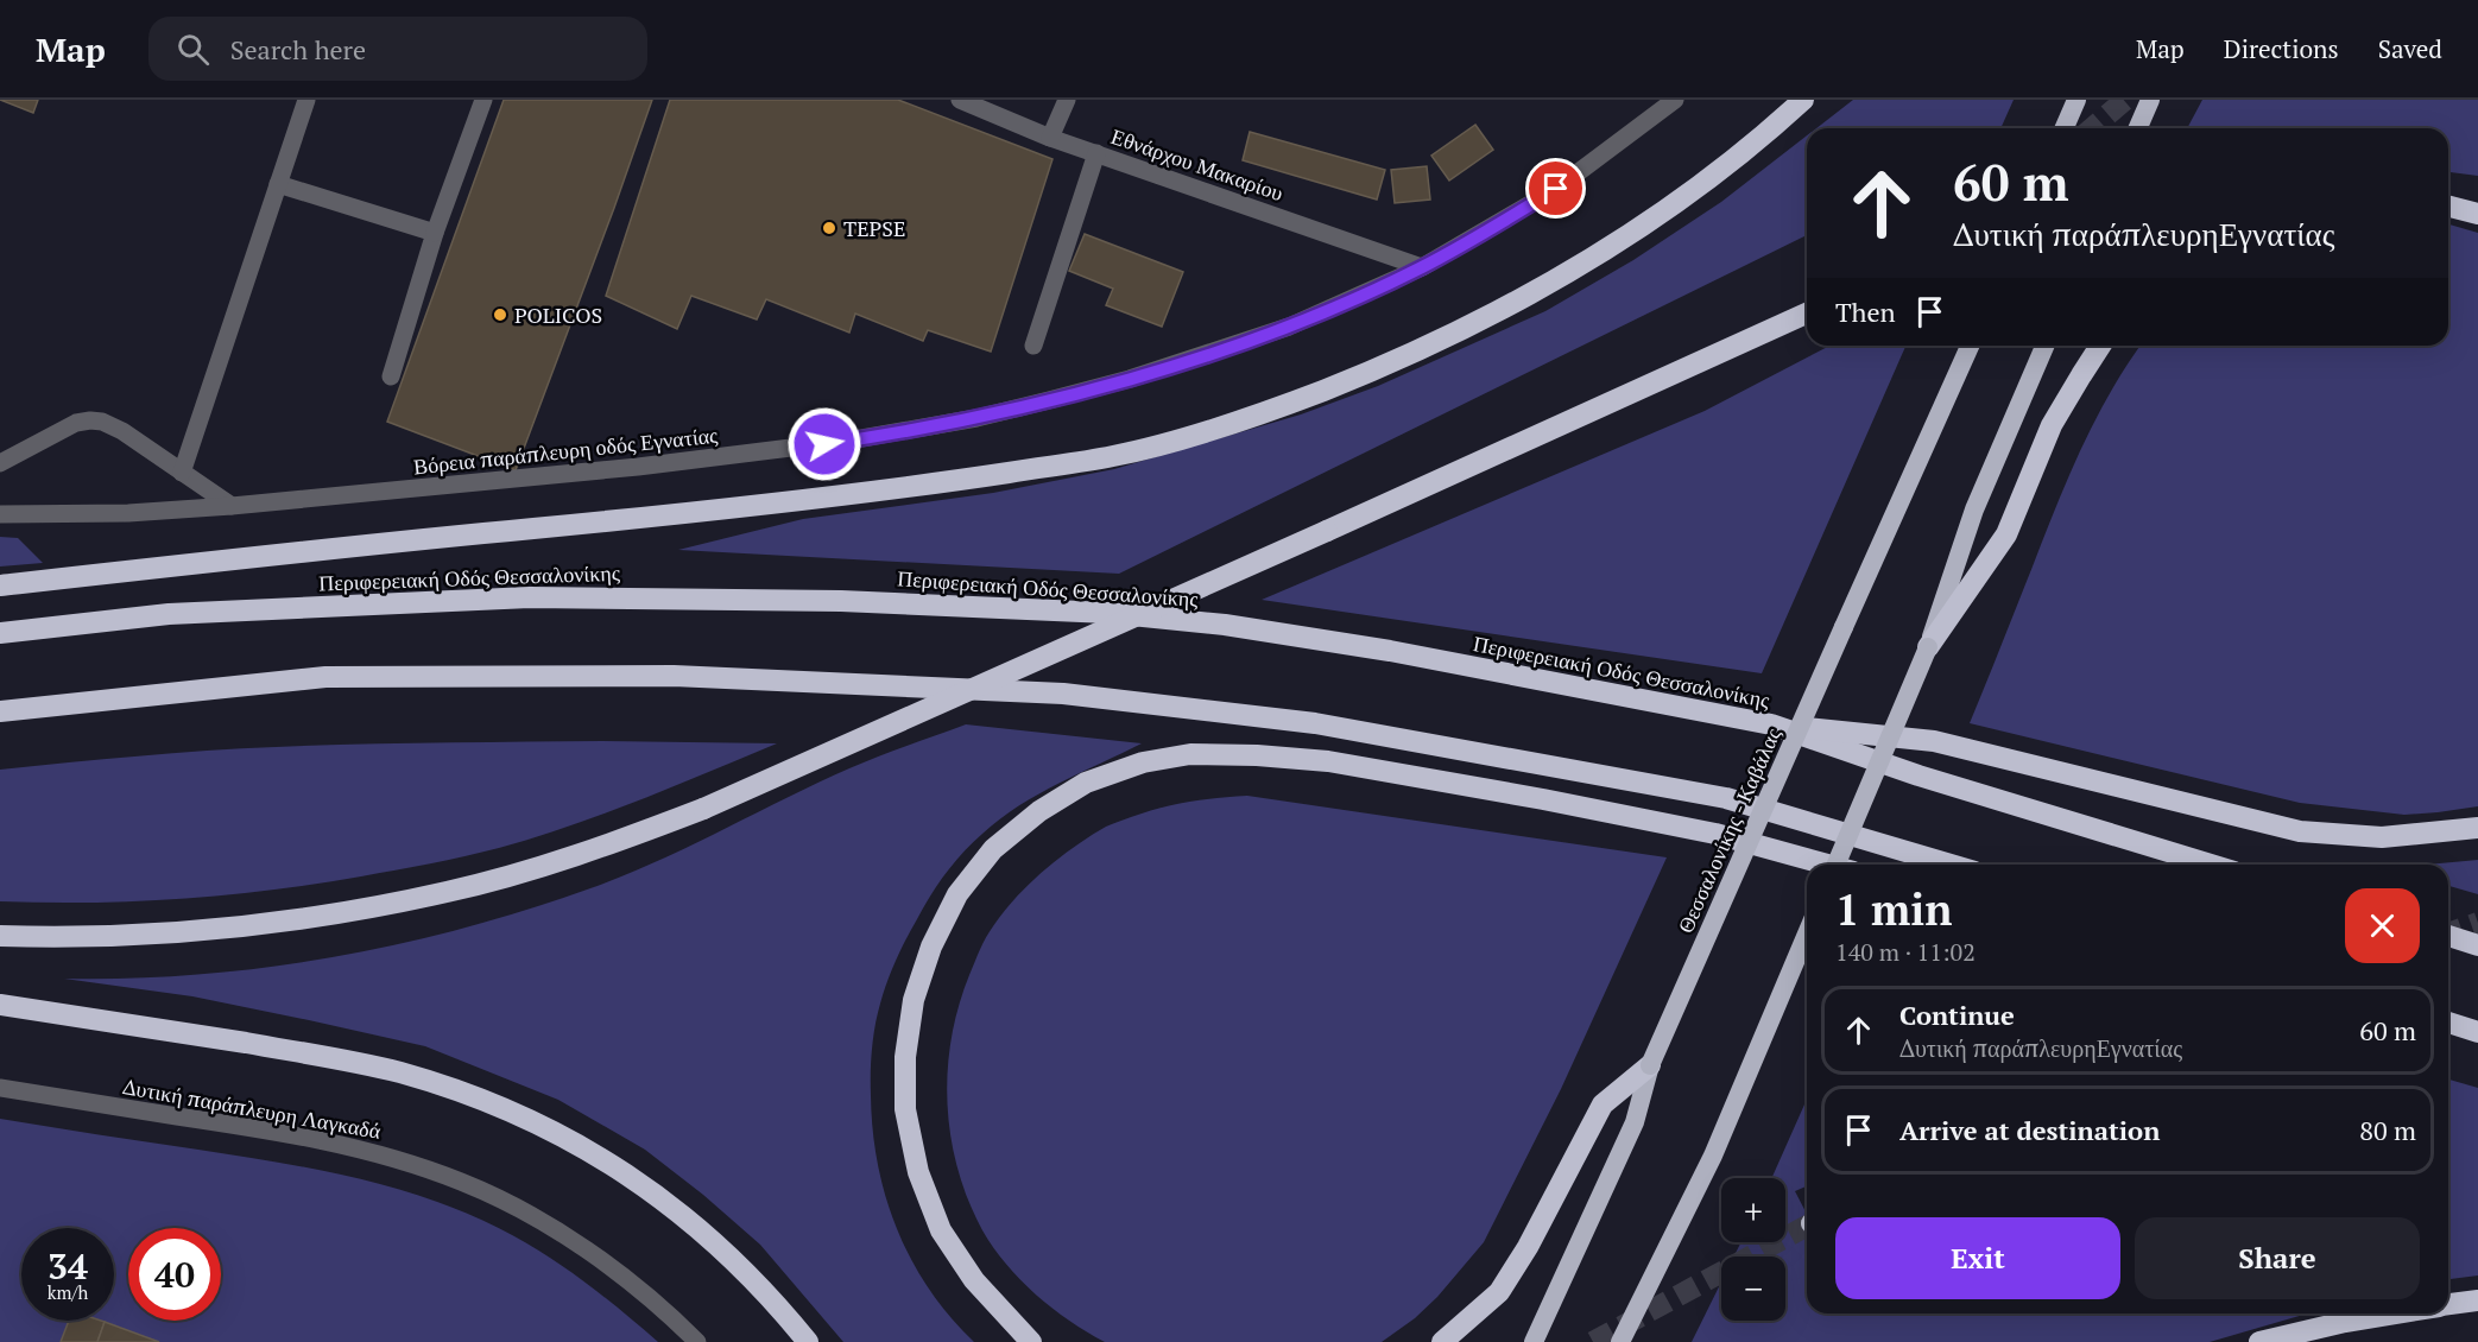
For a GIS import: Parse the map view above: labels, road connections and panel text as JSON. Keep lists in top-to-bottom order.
{
  "streets": {
    "highway": ["Περιφερειακή Οδός Θεσσαλονίκης", "Θεσσαλονίκης - Καβάλας"],
    "street": ["Εθνάρχου Μακαρίου", "Βόρεια παράπλευρη οδός Εγνατίας", "Δυτική παράπλευρη Λαγκαδά"]
  },
  "crossings": [
    ["Εθνάρχου Μακαρίου", "Βόρεια παράπλευρη οδός Εγνατίας"]
  ],
  "places": ["TEPSE", "POLICOS"],
  "page": {
    "header": "Map",
    "search": "Search here",
    "nav": ["Map", "Directions", "Saved"],
    "turn": ["60 m", "Δυτική παράπλευρηΕγνατίας"],
    "then": "Then",
    "heading": ["1 min", "140 m · 11:02"],
    "list": [
      {
        "name": "Continue",
        "note": "Δυτική παράπλευρηΕγνατίας",
        "value": "60 m"
      },
      {
        "name": "Arrive at destination",
        "value": "80 m"
      }
    ],
    "map_buttons": ["+", "−"],
    "buttons": ["Exit", "Share"],
    "speed": "34 km/h",
    "limit": "40"
  }
}
